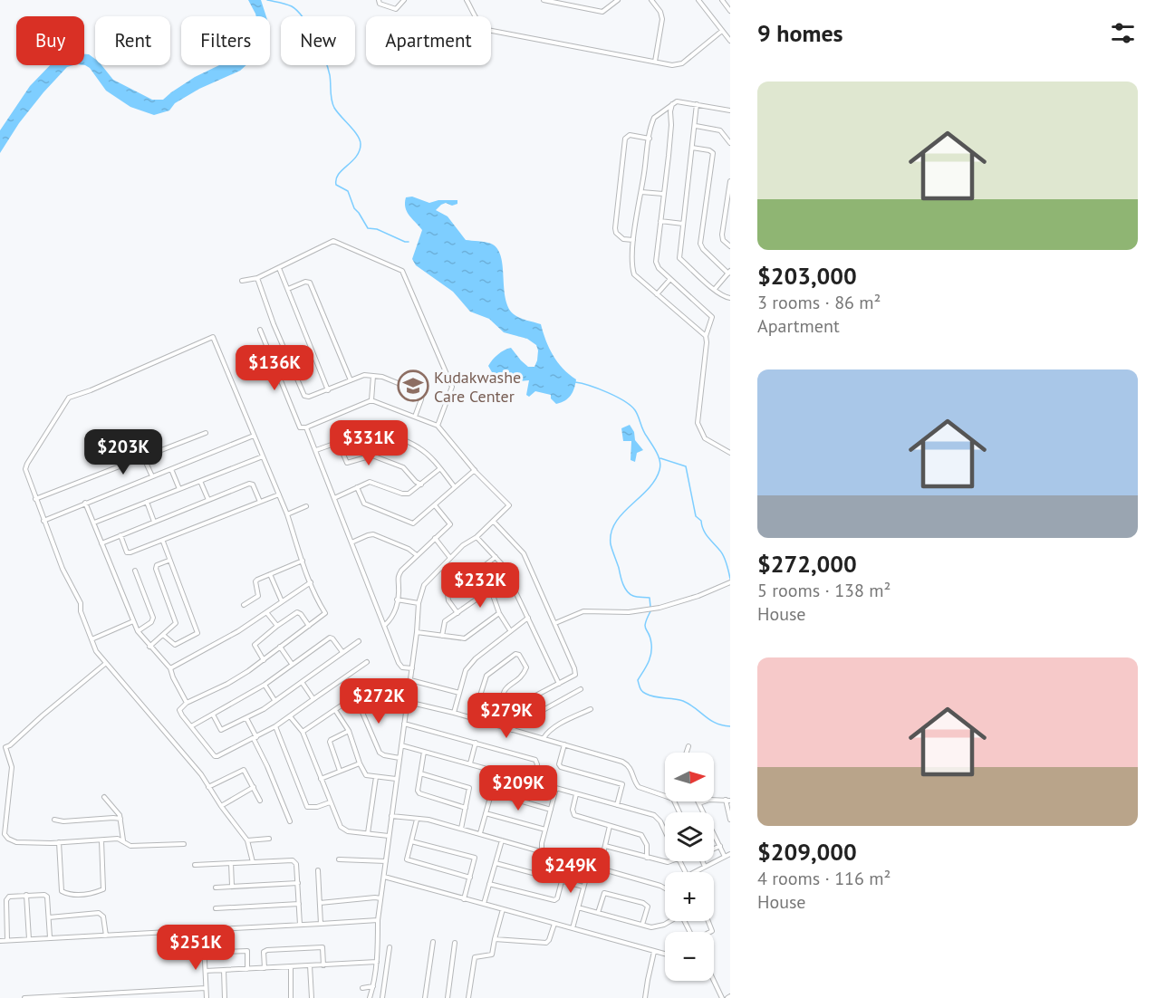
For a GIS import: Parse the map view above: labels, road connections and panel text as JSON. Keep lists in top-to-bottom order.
{
  "places": {
    "school or university": ["Kudakwashe Care Center"]
  },
  "north": "right",
  "page": {
    "heading": "9 homes",
    "chip": [
      "Buy",
      "Rent",
      "Filters",
      "New",
      "Apartment"
    ],
    "list": [
      {
        "name": "$203,000",
        "note": "3 rooms · 86 m² · Apartment"
      },
      {
        "name": "$272,000",
        "note": "5 rooms · 138 m² · House"
      },
      {
        "name": "$209,000",
        "note": "4 rooms · 116 m² · House"
      }
    ],
    "price": [
      "$136K",
      "$331K",
      "$203K",
      "$232K",
      "$272K",
      "$279K",
      "$209K",
      "$249K",
      "$251K"
    ],
    "map_buttons": ["+", "−"]
  }
}
